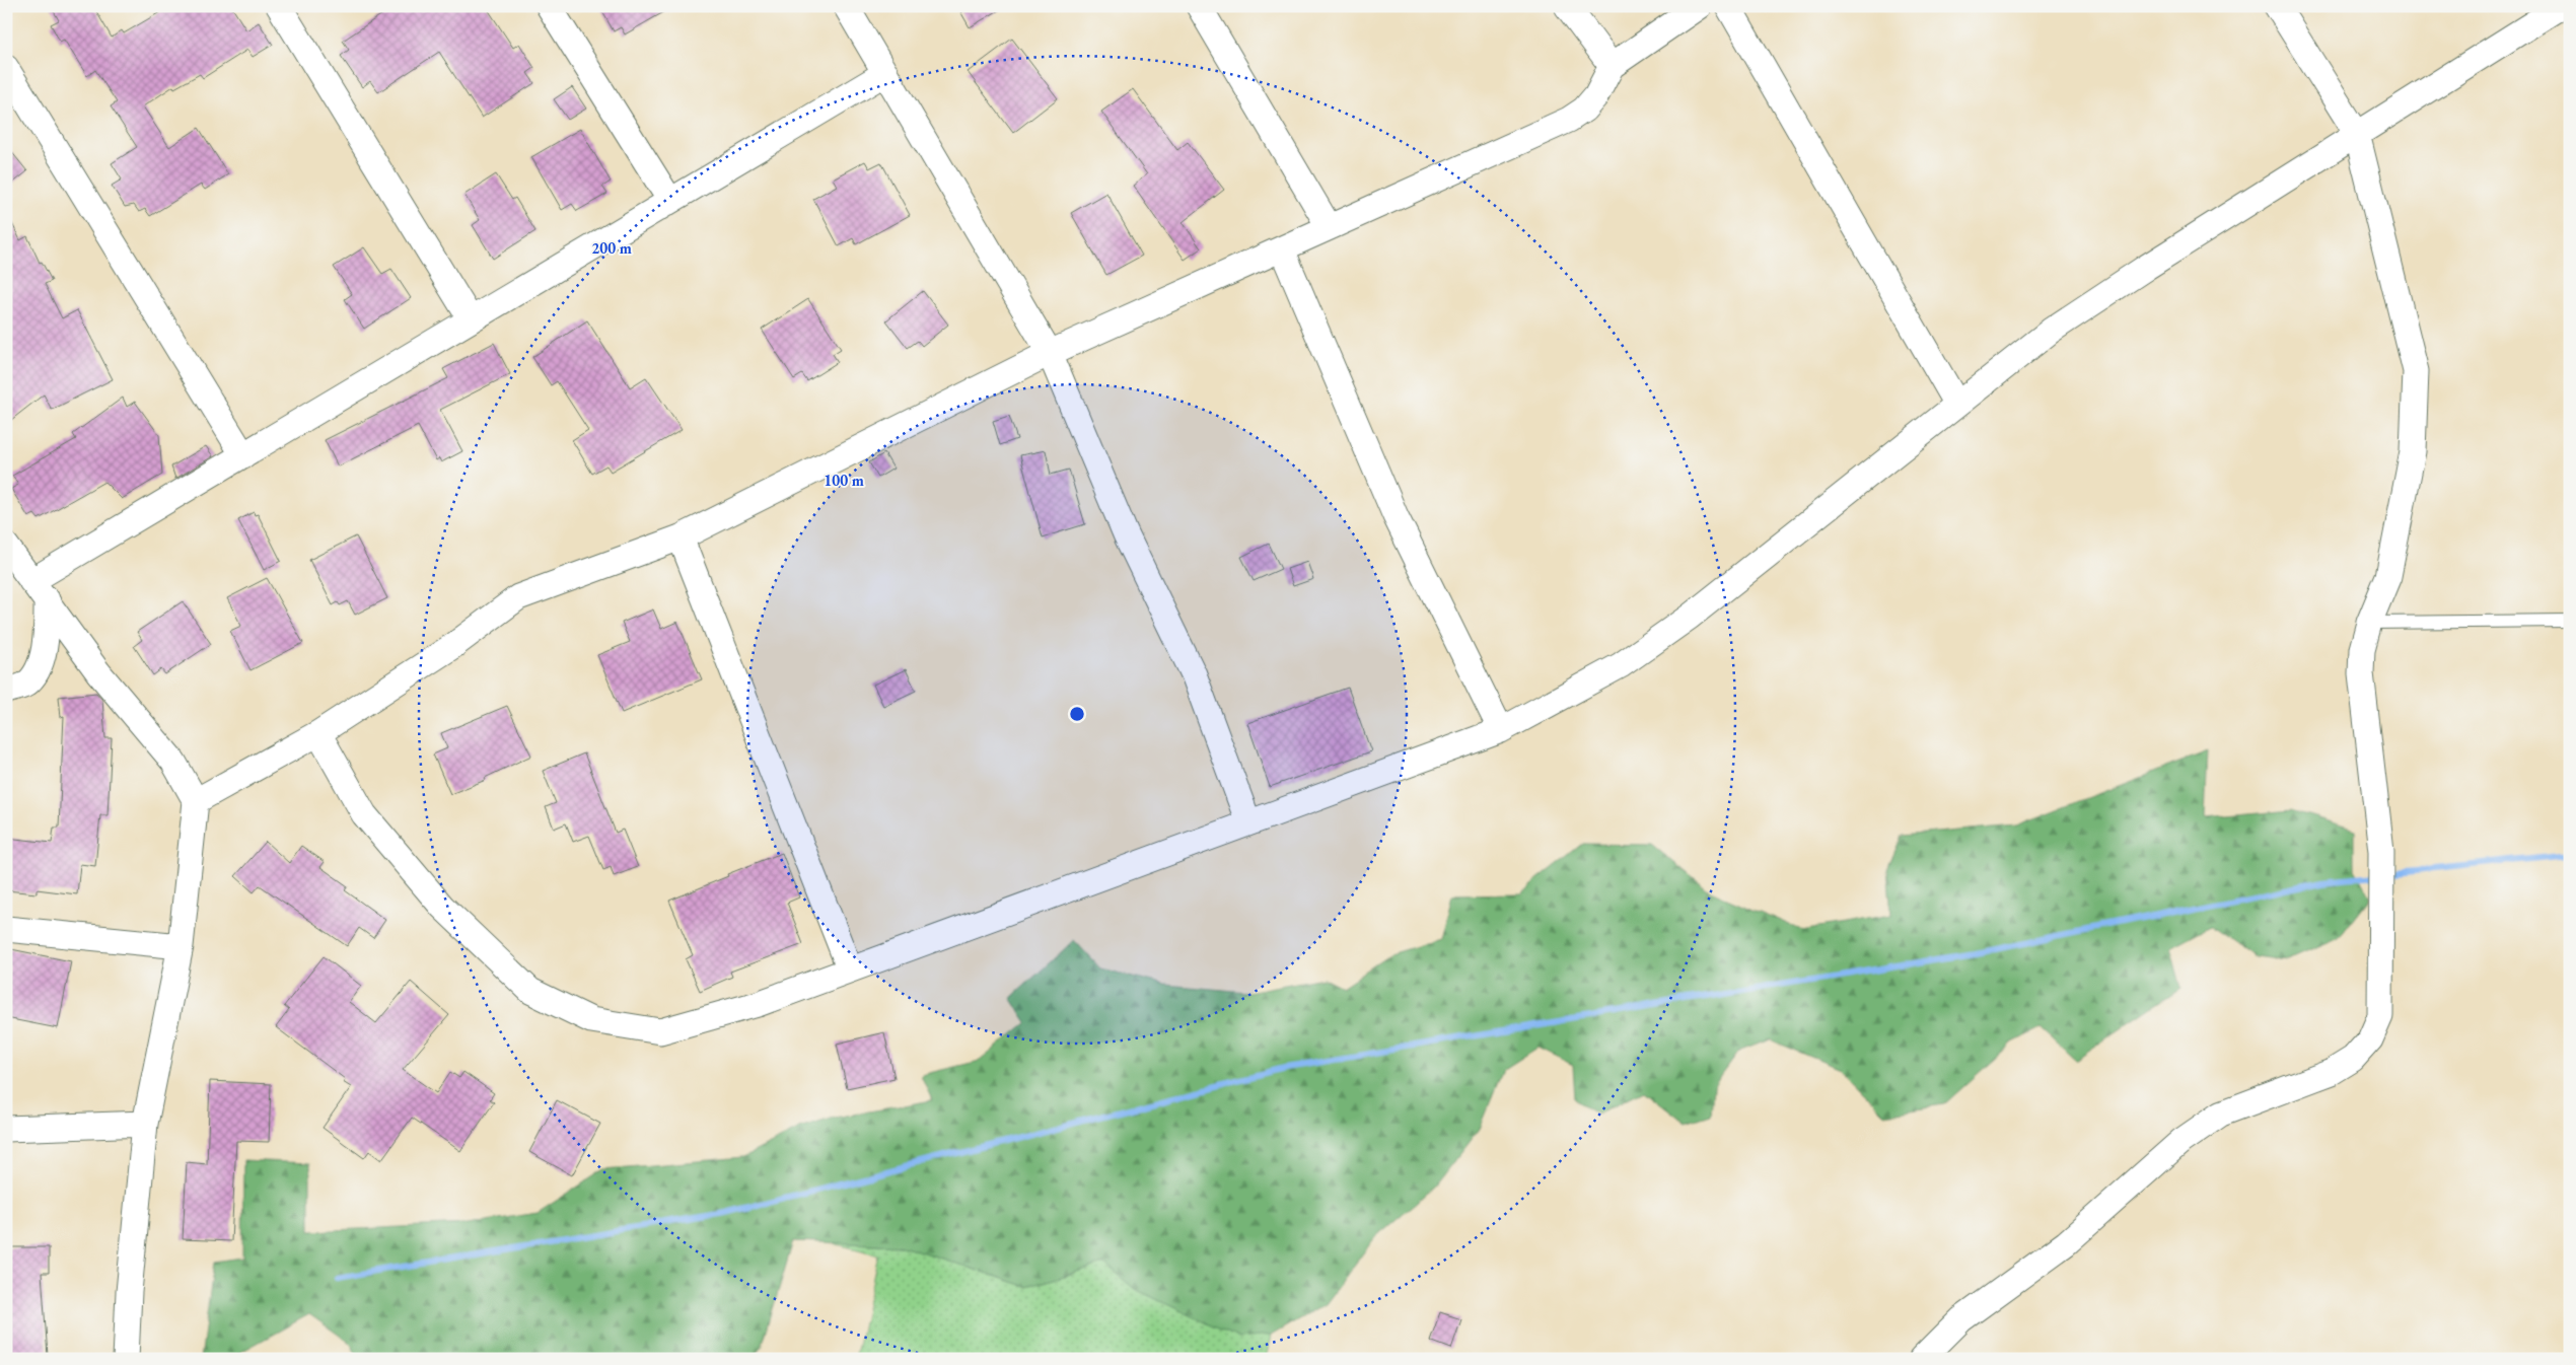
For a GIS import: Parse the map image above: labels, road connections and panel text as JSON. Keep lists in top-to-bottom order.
{
  "rings": ["200 m", "100 m"]
}
